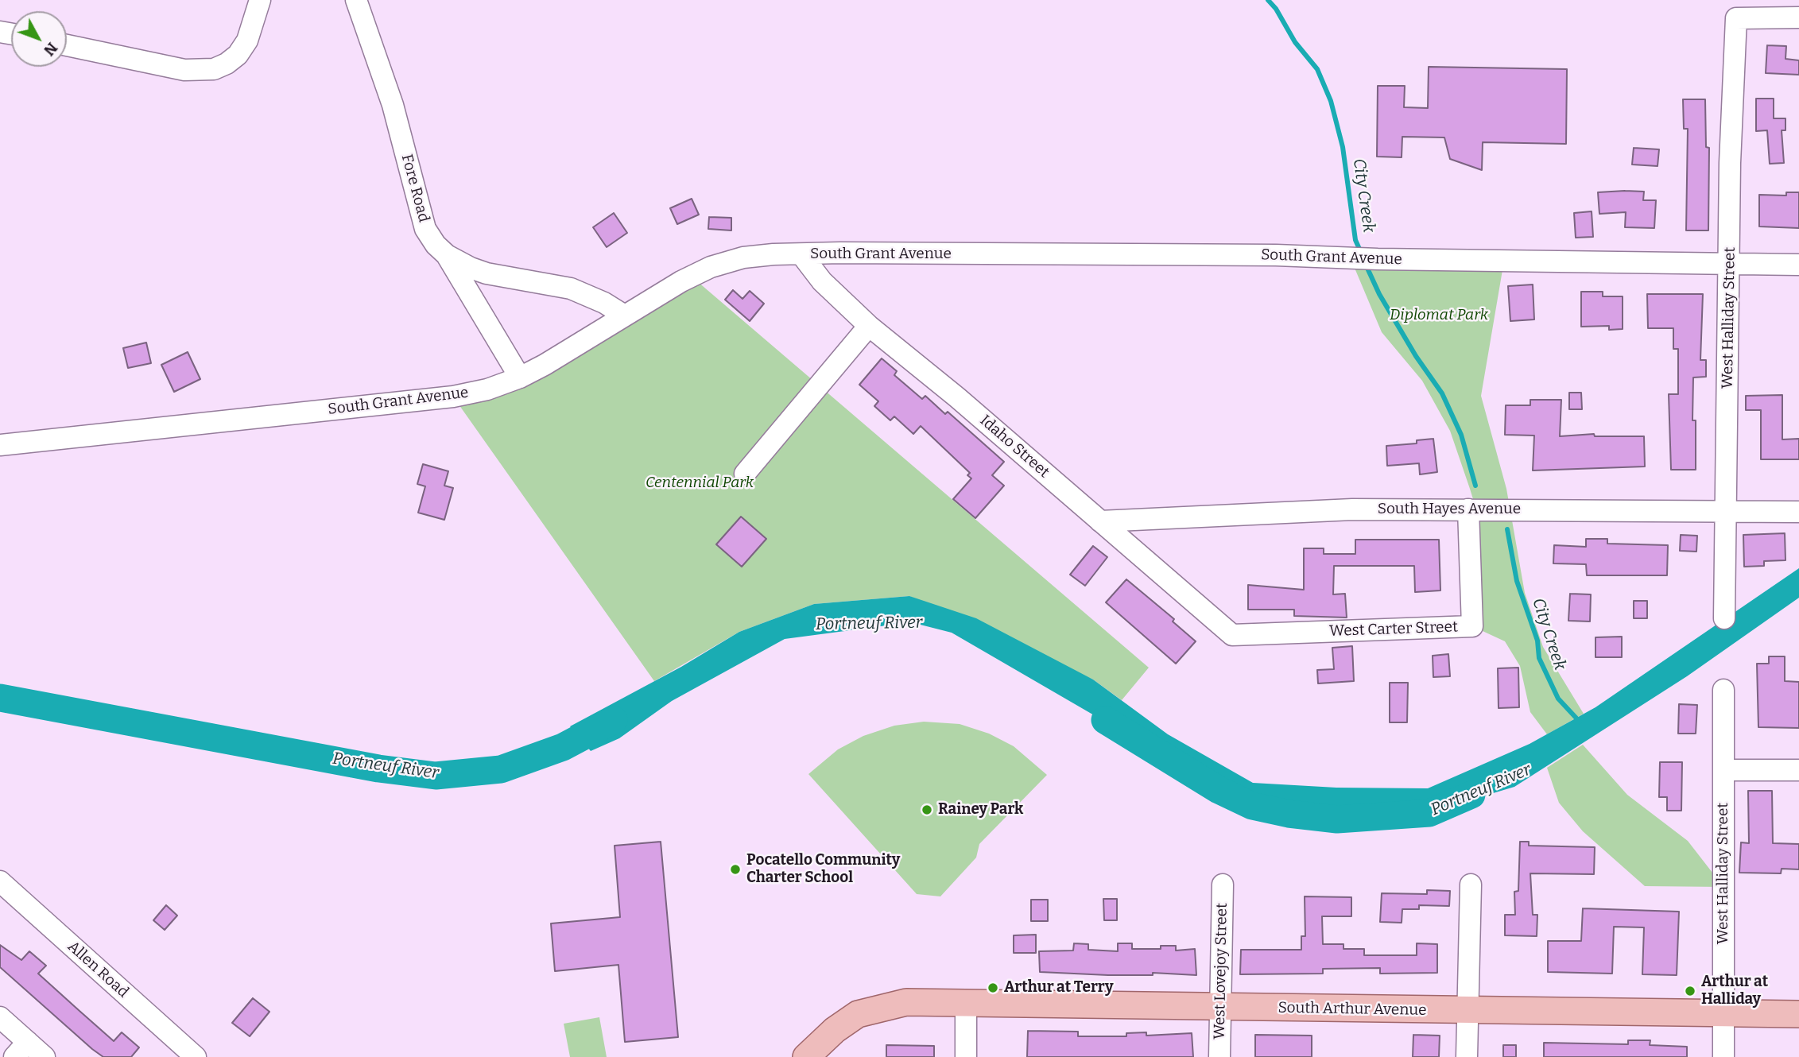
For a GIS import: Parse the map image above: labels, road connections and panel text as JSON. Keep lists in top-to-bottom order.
{
  "streets": {
    "main road": ["South Arthur Avenue"],
    "street": [
      "Fore Road",
      "South Grant Avenue",
      "West Halliday Street",
      "Idaho Street",
      "South Hayes Avenue",
      "West Carter Street",
      "Allen Road",
      "West Lovejoy Street"
    ]
  },
  "crossings": [
    ["Fore Road", "South Grant Avenue"],
    ["South Grant Avenue", "West Halliday Street"],
    ["South Grant Avenue", "Idaho Street"],
    ["West Halliday Street", "South Hayes Avenue"],
    ["West Halliday Street", "South Arthur Avenue"],
    ["Idaho Street", "South Hayes Avenue"],
    ["Idaho Street", "West Carter Street"],
    ["South Hayes Avenue", "West Carter Street"],
    ["West Lovejoy Street", "South Arthur Avenue"]
  ],
  "water": ["City Creek", "Portneuf River"],
  "parks": ["Diplomat Park", "Centennial Park"],
  "places": [
    "Rainey Park",
    "Pocatello Community Charter School",
    "Arthur at Terry",
    "Arthur at Halliday"
  ],
  "north": "bottom right"
}
